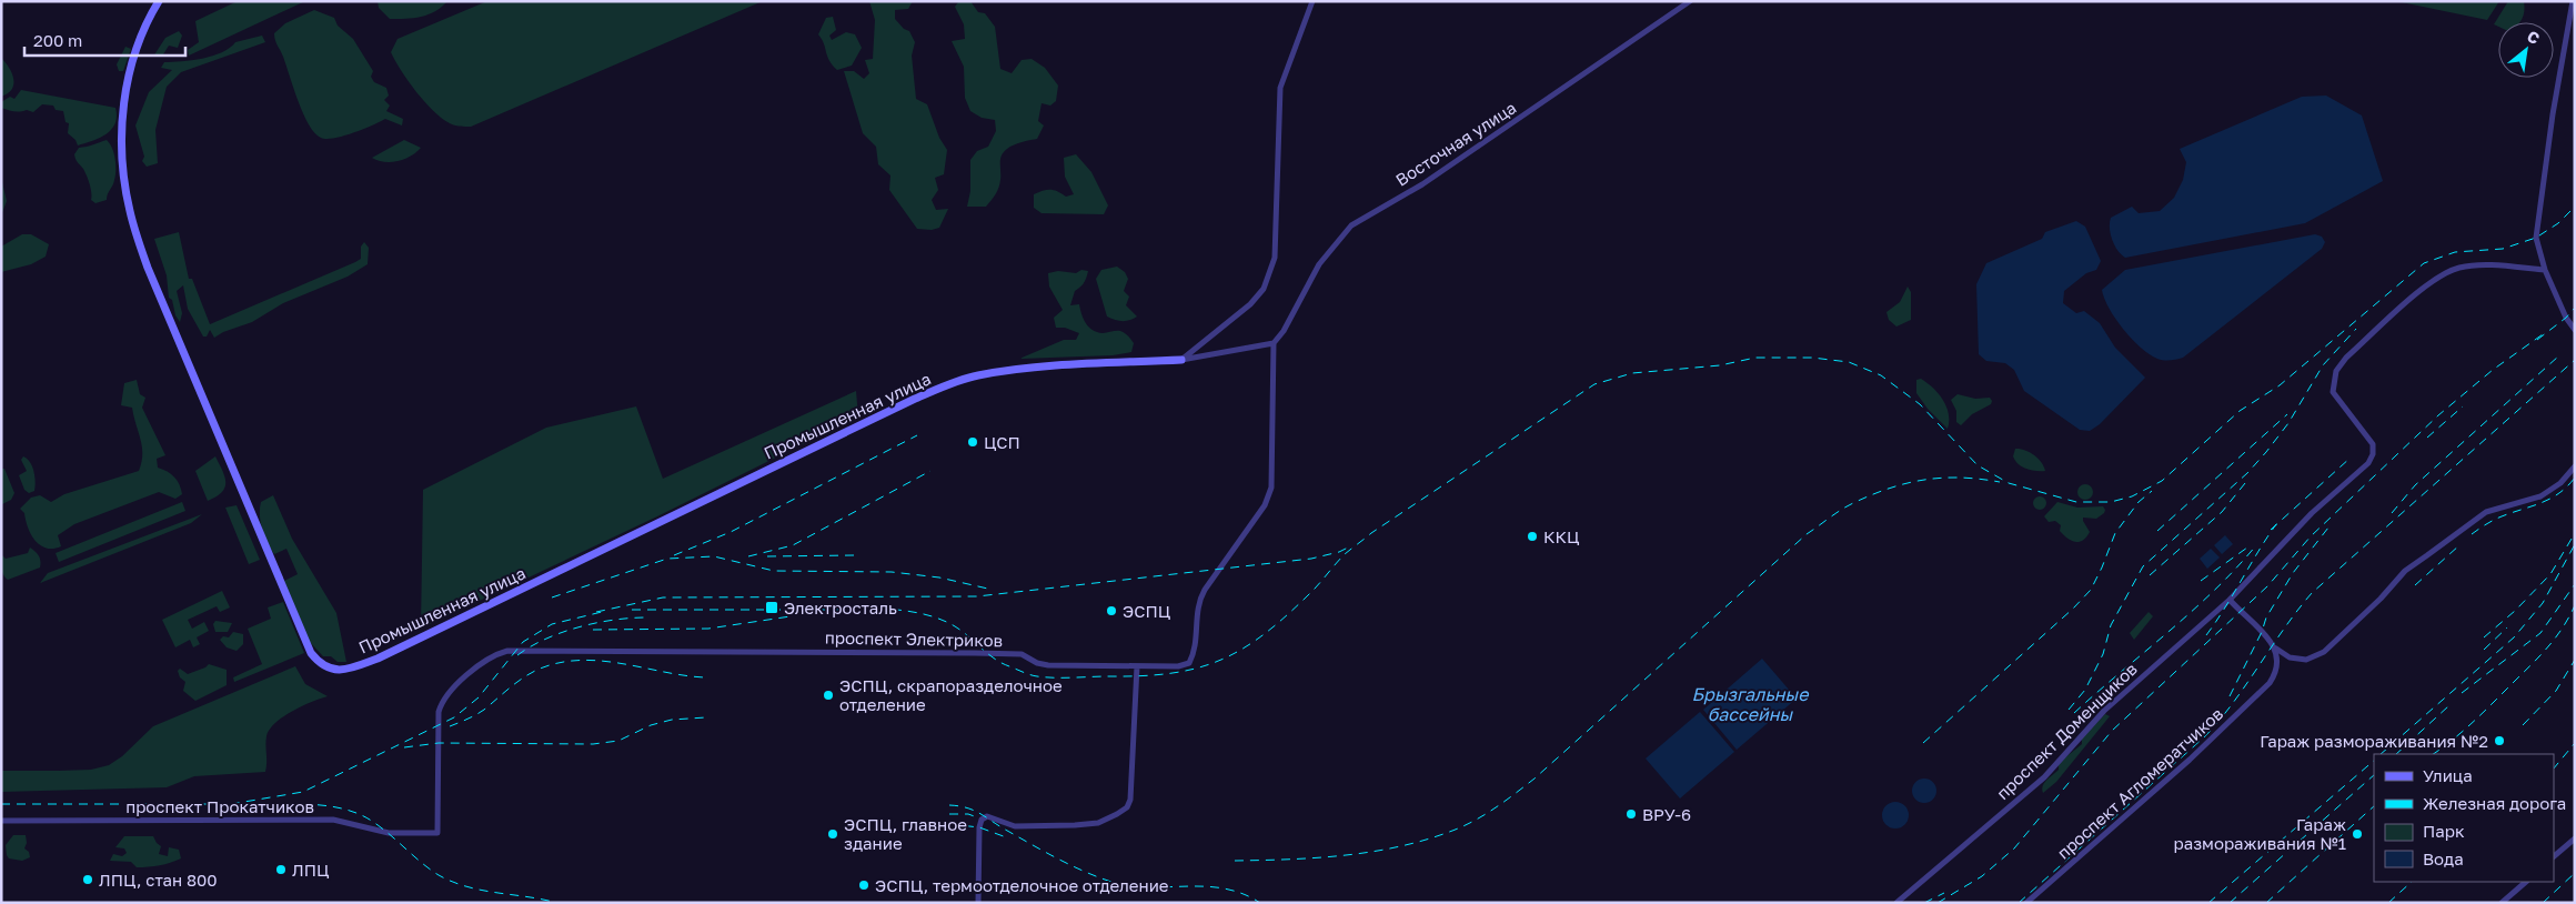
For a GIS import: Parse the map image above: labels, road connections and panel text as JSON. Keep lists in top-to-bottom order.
{
  "streets": {
    "street": [
      "Восточная улица",
      "Промышленная улица",
      "проспект Электриков",
      "проспект Доменщиков",
      "проспект Агломератчиков",
      "проспект Прокатчиков"
    ]
  },
  "crossings": [
    ["Восточная улица", "Промышленная улица"],
    ["Восточная улица", "проспект Электриков"],
    ["Промышленная улица", "проспект Электриков"],
    ["проспект Электриков", "проспект Прокатчиков"]
  ],
  "water": ["Брызгальные бассейны"],
  "places": {
    "other": [
      "ЦСП",
      "ККЦ",
      "ЭСПЦ",
      "ЭСПЦ, скрапоразделочное отделение",
      "Гараж размораживания №2",
      "ВРУ-6",
      "ЭСПЦ, главное здание",
      "Гараж размораживания №1",
      "ЛПЦ",
      "ЛПЦ, стан 800",
      "ЭСПЦ, термоотделочное отделение"
    ],
    "transit": ["Электросталь"]
  },
  "legend": [
    "Улица",
    "Железная дорога",
    "Парк",
    "Вода"
  ],
  "scale_bar": "200 m",
  "north": "top right"
}
